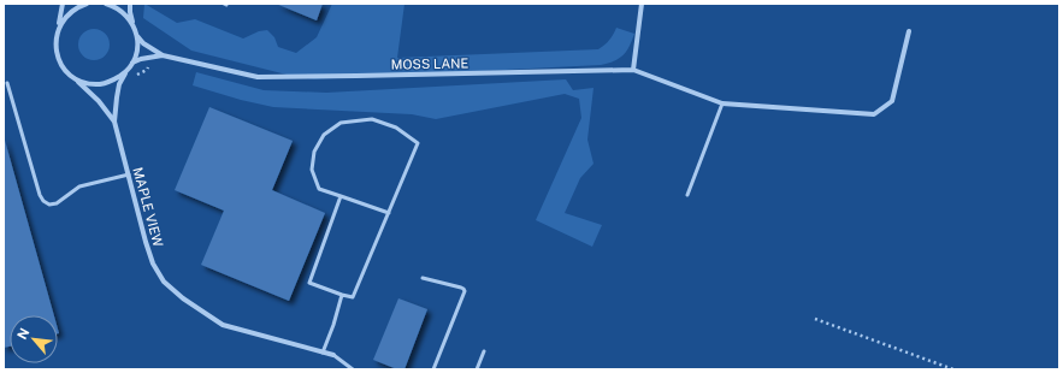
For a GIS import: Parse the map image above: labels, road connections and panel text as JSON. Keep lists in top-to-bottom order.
{
  "streets": {
    "street": ["MOSS LANE", "MAPLE VIEW"]
  },
  "crossings": [
    ["MOSS LANE", "MAPLE VIEW"]
  ],
  "north": "top left"
}
